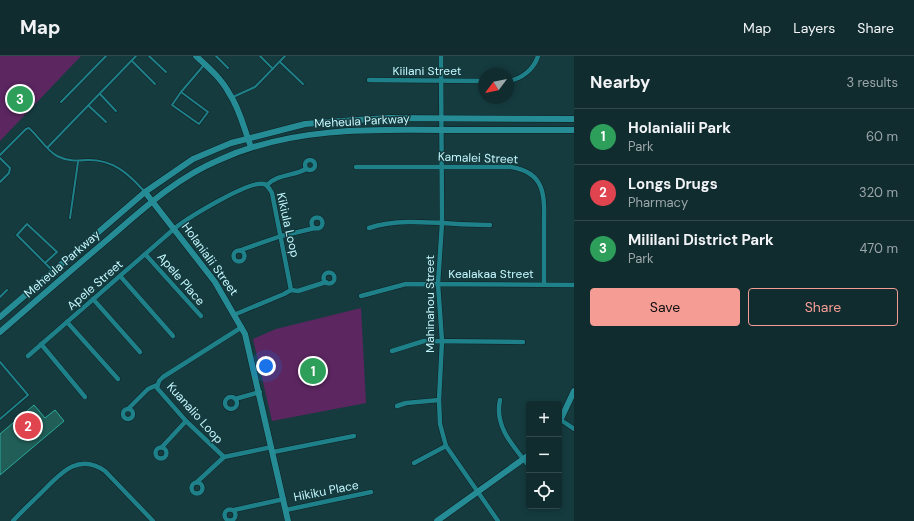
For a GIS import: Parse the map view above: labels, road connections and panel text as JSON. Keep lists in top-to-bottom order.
{
  "streets": {
    "street": [
      "Kiilani Street",
      "Meheula Parkway",
      "Kamalei Street",
      "Kikiula Loop",
      "Holanialii Street",
      "Kealakaa Street",
      "Apele Place",
      "Apele Street",
      "Mahinahou Street",
      "Kuanalio Loop",
      "Hikiku Place"
    ]
  },
  "crossings": [
    ["Kiilani Street", "Mahinahou Street"],
    ["Meheula Parkway", "Holanialii Street"],
    ["Meheula Parkway", "Mahinahou Street"],
    ["Kamalei Street", "Kealakaa Street"],
    ["Kamalei Street", "Mahinahou Street"],
    ["Kikiula Loop", "Holanialii Street"],
    ["Kikiula Loop", "Apele Street"],
    ["Holanialii Street", "Apele Street"],
    ["Holanialii Street", "Kuanalio Loop"],
    ["Holanialii Street", "Hikiku Place"],
    ["Kealakaa Street", "Mahinahou Street"],
    ["Apele Place", "Apele Street"]
  ],
  "north": "bottom left",
  "page": {
    "header": "Map",
    "nav": ["Map", "Layers", "Share"],
    "heading": ["Nearby", "3 results"],
    "pins": ["3", "1", "2"],
    "list": [
      {
        "mark": "1",
        "name": "Holanialii Park",
        "note": "Park",
        "value": "60 m"
      },
      {
        "mark": "2",
        "name": "Longs Drugs",
        "note": "Pharmacy",
        "value": "320 m"
      },
      {
        "mark": "3",
        "name": "Mililani District Park",
        "note": "Park",
        "value": "470 m"
      }
    ],
    "buttons": ["Save", "Share"],
    "map_buttons": ["+", "−"]
  }
}
